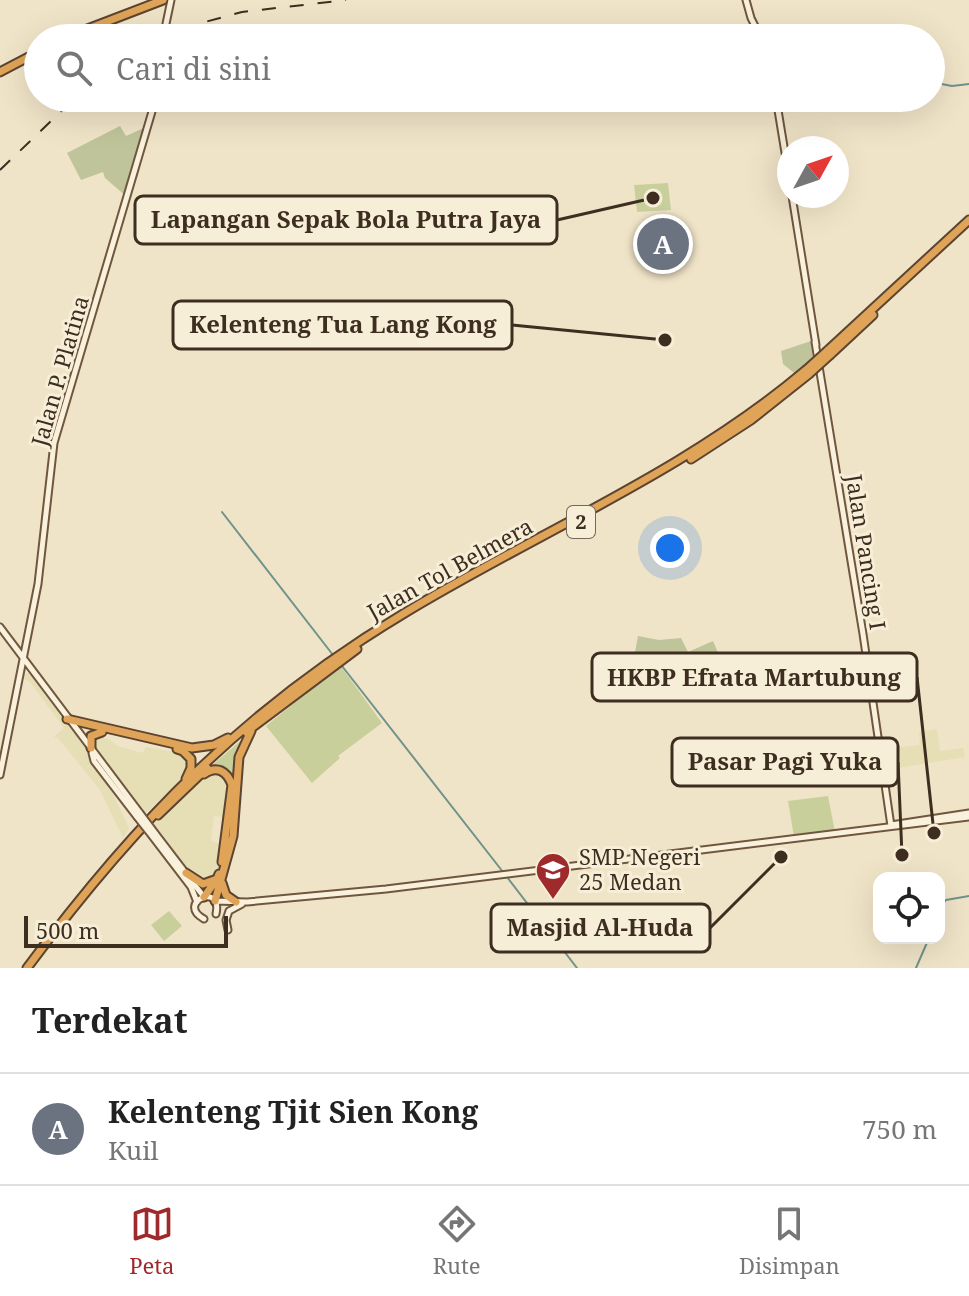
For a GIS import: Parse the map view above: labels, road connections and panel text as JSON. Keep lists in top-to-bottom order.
{
  "streets": {
    "highway": ["2", "Jalan Tol Belmera"],
    "street": ["Jalan P. Platina", "Jalan Pancing I"]
  },
  "places": {
    "other": [
      "Lapangan Sepak Bola Putra Jaya",
      "Kelenteng Tua Lang Kong",
      "HKBP Efrata Martubung",
      "Pasar Pagi Yuka",
      "Masjid Al-Huda"
    ],
    "school or university": ["SMP Negeri 25 Medan"]
  },
  "scale_bar": "500 m",
  "north": "top right",
  "page": {
    "search": "Cari di sini",
    "pins": "A",
    "scale": "500 m",
    "heading": "Terdekat",
    "list": [
      {
        "mark": "A",
        "name": "Kelenteng Tjit Sien Kong",
        "note": "Kuil",
        "value": "750 m"
      }
    ],
    "nav": ["Peta", "Rute", "Disimpan"]
  }
}
